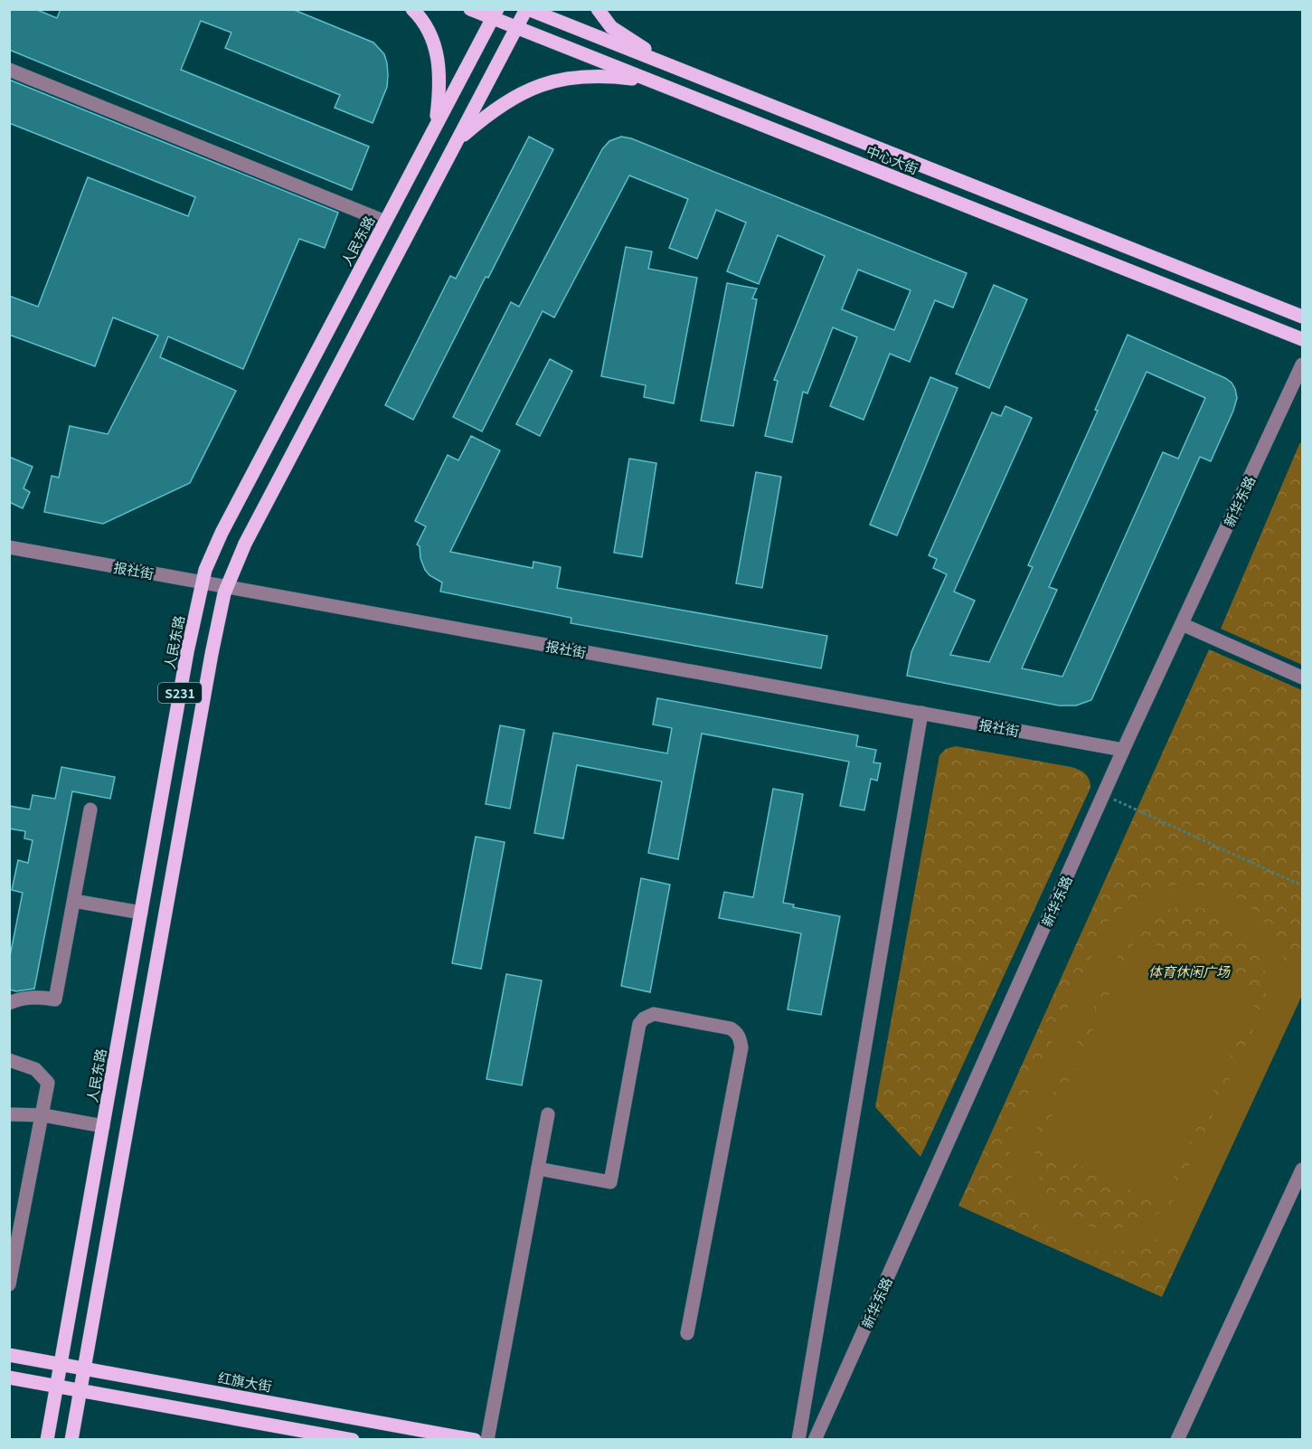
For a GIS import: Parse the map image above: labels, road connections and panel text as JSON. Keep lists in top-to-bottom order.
{
  "streets": {
    "main road": [
      "中心大街",
      "人民东路",
      "S231",
      "红旗大街"
    ],
    "street": ["新华东路", "报社街"]
  },
  "crossings": [
    ["中心大街", "人民东路"],
    ["中心大街", "S231"],
    ["人民东路", "报社街"],
    ["人民东路", "红旗大街"],
    ["新华东路", "报社街"],
    ["报社街", "S231"],
    ["S231", "红旗大街"]
  ],
  "parks": ["体育休闲广场"]
}
